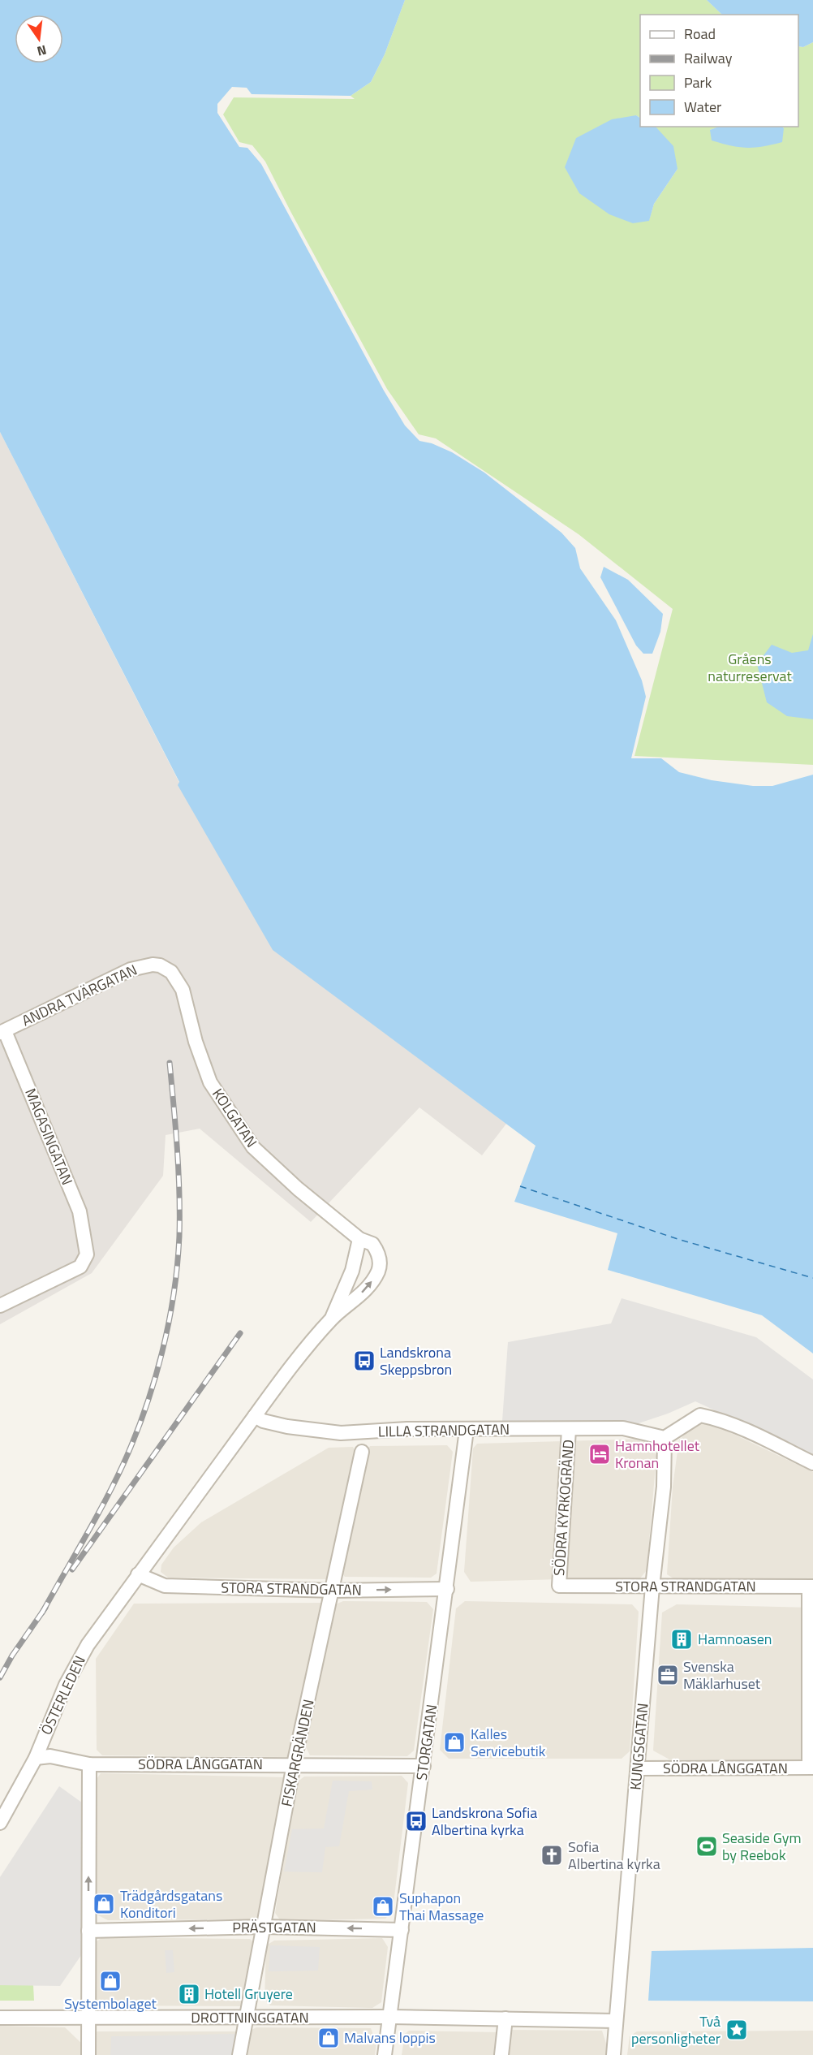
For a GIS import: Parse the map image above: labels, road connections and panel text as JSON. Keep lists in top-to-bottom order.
{
  "streets": {
    "street": [
      "ANDRA TVÄRGATAN",
      "KOLGATAN",
      "MAGASINGATAN",
      "LILLA STRANDGATAN",
      "SÖDRA KYRKOGRÄND",
      "STORA STRANDGATAN",
      "ÖSTERLEDEN",
      "STORGATAN",
      "KUNGSGATAN",
      "FISKARGRÄNDEN",
      "SÖDRA LÅNGGATAN",
      "PRÄSTGATAN",
      "DROTTNINGGATAN"
    ]
  },
  "crossings": [
    ["ANDRA TVÄRGATAN", "KOLGATAN"],
    ["ANDRA TVÄRGATAN", "MAGASINGATAN"],
    ["KOLGATAN", "LILLA STRANDGATAN"],
    ["LILLA STRANDGATAN", "SÖDRA KYRKOGRÄND"],
    ["LILLA STRANDGATAN", "STORGATAN"],
    ["LILLA STRANDGATAN", "KUNGSGATAN"],
    ["SÖDRA KYRKOGRÄND", "STORA STRANDGATAN"],
    ["STORA STRANDGATAN", "ÖSTERLEDEN"],
    ["STORA STRANDGATAN", "STORGATAN"],
    ["STORA STRANDGATAN", "KUNGSGATAN"],
    ["STORA STRANDGATAN", "FISKARGRÄNDEN"],
    ["ÖSTERLEDEN", "SÖDRA LÅNGGATAN"],
    ["STORGATAN", "SÖDRA LÅNGGATAN"],
    ["STORGATAN", "PRÄSTGATAN"],
    ["STORGATAN", "DROTTNINGGATAN"],
    ["KUNGSGATAN", "SÖDRA LÅNGGATAN"],
    ["KUNGSGATAN", "DROTTNINGGATAN"],
    ["FISKARGRÄNDEN", "SÖDRA LÅNGGATAN"],
    ["FISKARGRÄNDEN", "PRÄSTGATAN"],
    ["FISKARGRÄNDEN", "DROTTNINGGATAN"]
  ],
  "one_way": ["PRÄSTGATAN"],
  "parks": ["Gråens naturreservat"],
  "places": {
    "bus stop": ["Landskrona Skeppsbron", "Landskrona Sofia Albertina kyrka"],
    "hotel": ["Hamnhotellet Kronan"],
    "building": ["Hamnoasen", "Hotell Gruyere"],
    "office": ["Svenska Mäklarhuset"],
    "shop": [
      "Kalles Servicebutik",
      "Trädgårdsgatans Konditori",
      "Suphapon Thai Massage",
      "Systembolaget",
      "Malvans loppis"
    ],
    "sports": ["Seaside Gym by Reebok"],
    "church": ["Sofia Albertina kyrka"],
    "place": ["Två personligheter"]
  },
  "legend": [
    "Road",
    "Railway",
    "Park",
    "Water"
  ],
  "north": "bottom"
}
